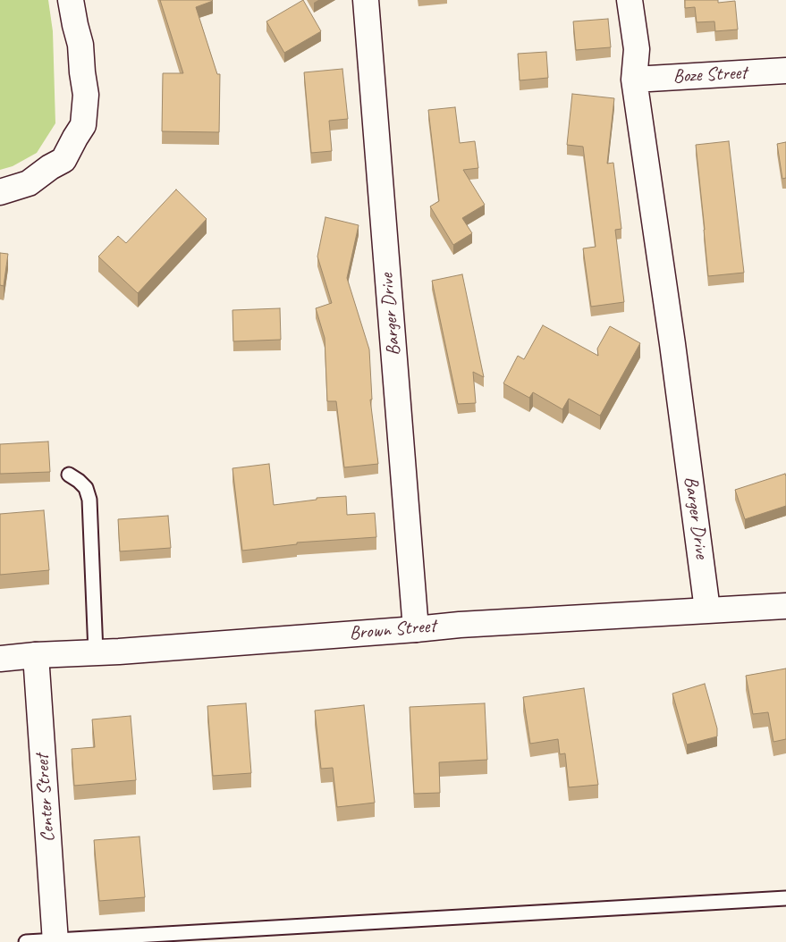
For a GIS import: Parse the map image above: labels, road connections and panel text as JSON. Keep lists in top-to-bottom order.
{
  "streets": {
    "street": [
      "Boze Street",
      "Barger Drive",
      "Brown Street",
      "Center Street"
    ]
  },
  "crossings": [
    ["Boze Street", "Barger Drive"],
    ["Barger Drive", "Brown Street"],
    ["Brown Street", "Center Street"]
  ]
}
